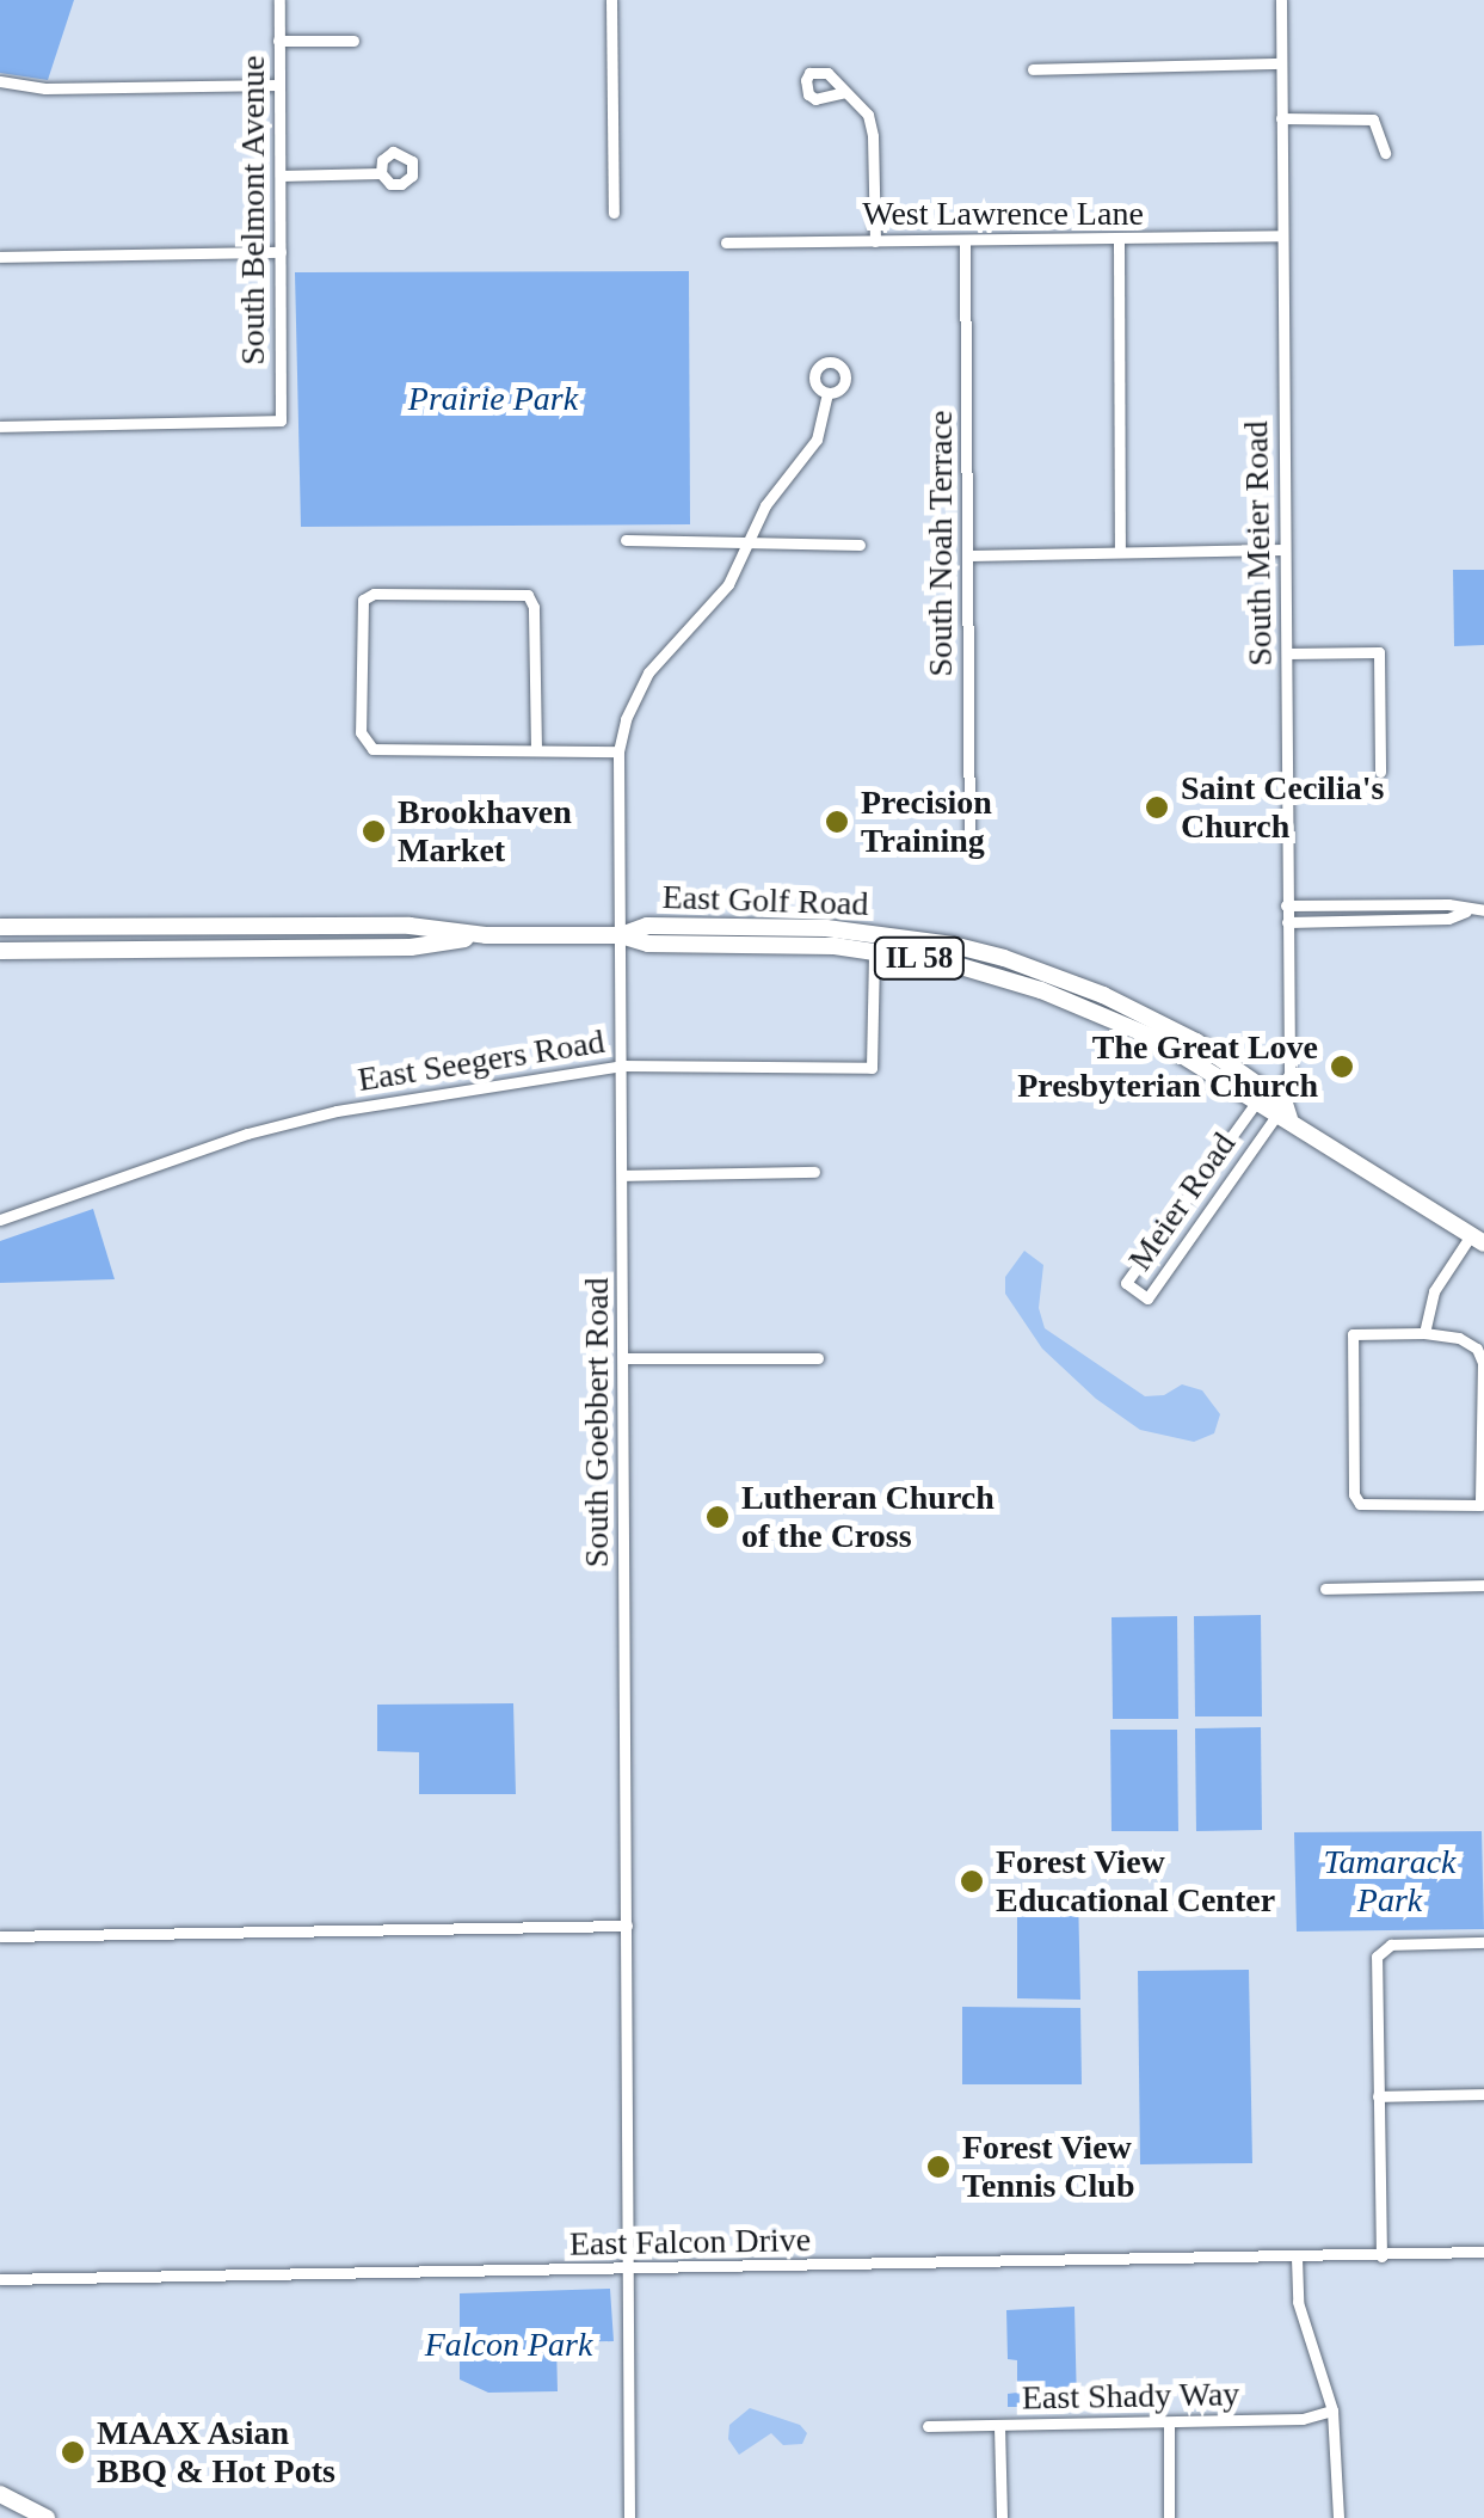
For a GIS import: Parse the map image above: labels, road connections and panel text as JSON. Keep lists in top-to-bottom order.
{
  "streets": {
    "main road": ["East Golf Road", "IL 58"],
    "street": [
      "South Belmont Avenue",
      "West Lawrence Lane",
      "South Noah Terrace",
      "South Meier Road",
      "East Seegers Road",
      "Meier Road",
      "South Goebbert Road",
      "East Falcon Drive",
      "East Shady Way"
    ]
  },
  "crossings": [
    ["West Lawrence Lane", "South Noah Terrace"],
    ["West Lawrence Lane", "South Meier Road"],
    ["South Meier Road", "East Golf Road"],
    ["South Meier Road", "Meier Road"],
    ["East Golf Road", "East Seegers Road"],
    ["East Golf Road", "Meier Road"],
    ["East Golf Road", "South Goebbert Road"],
    ["East Seegers Road", "South Goebbert Road"],
    ["South Goebbert Road", "East Falcon Drive"]
  ],
  "parks": ["Prairie Park", "Tamarack Park", "Falcon Park"],
  "places": [
    "Saint Cecilia's Church",
    "Precision Training",
    "Brookhaven Market",
    "The Great Love Presbyterian Church",
    "Lutheran Church of the Cross",
    "Forest View Educational Center",
    "Forest View Tennis Club",
    "MAAX Asian BBQ & Hot Pots"
  ]
}
